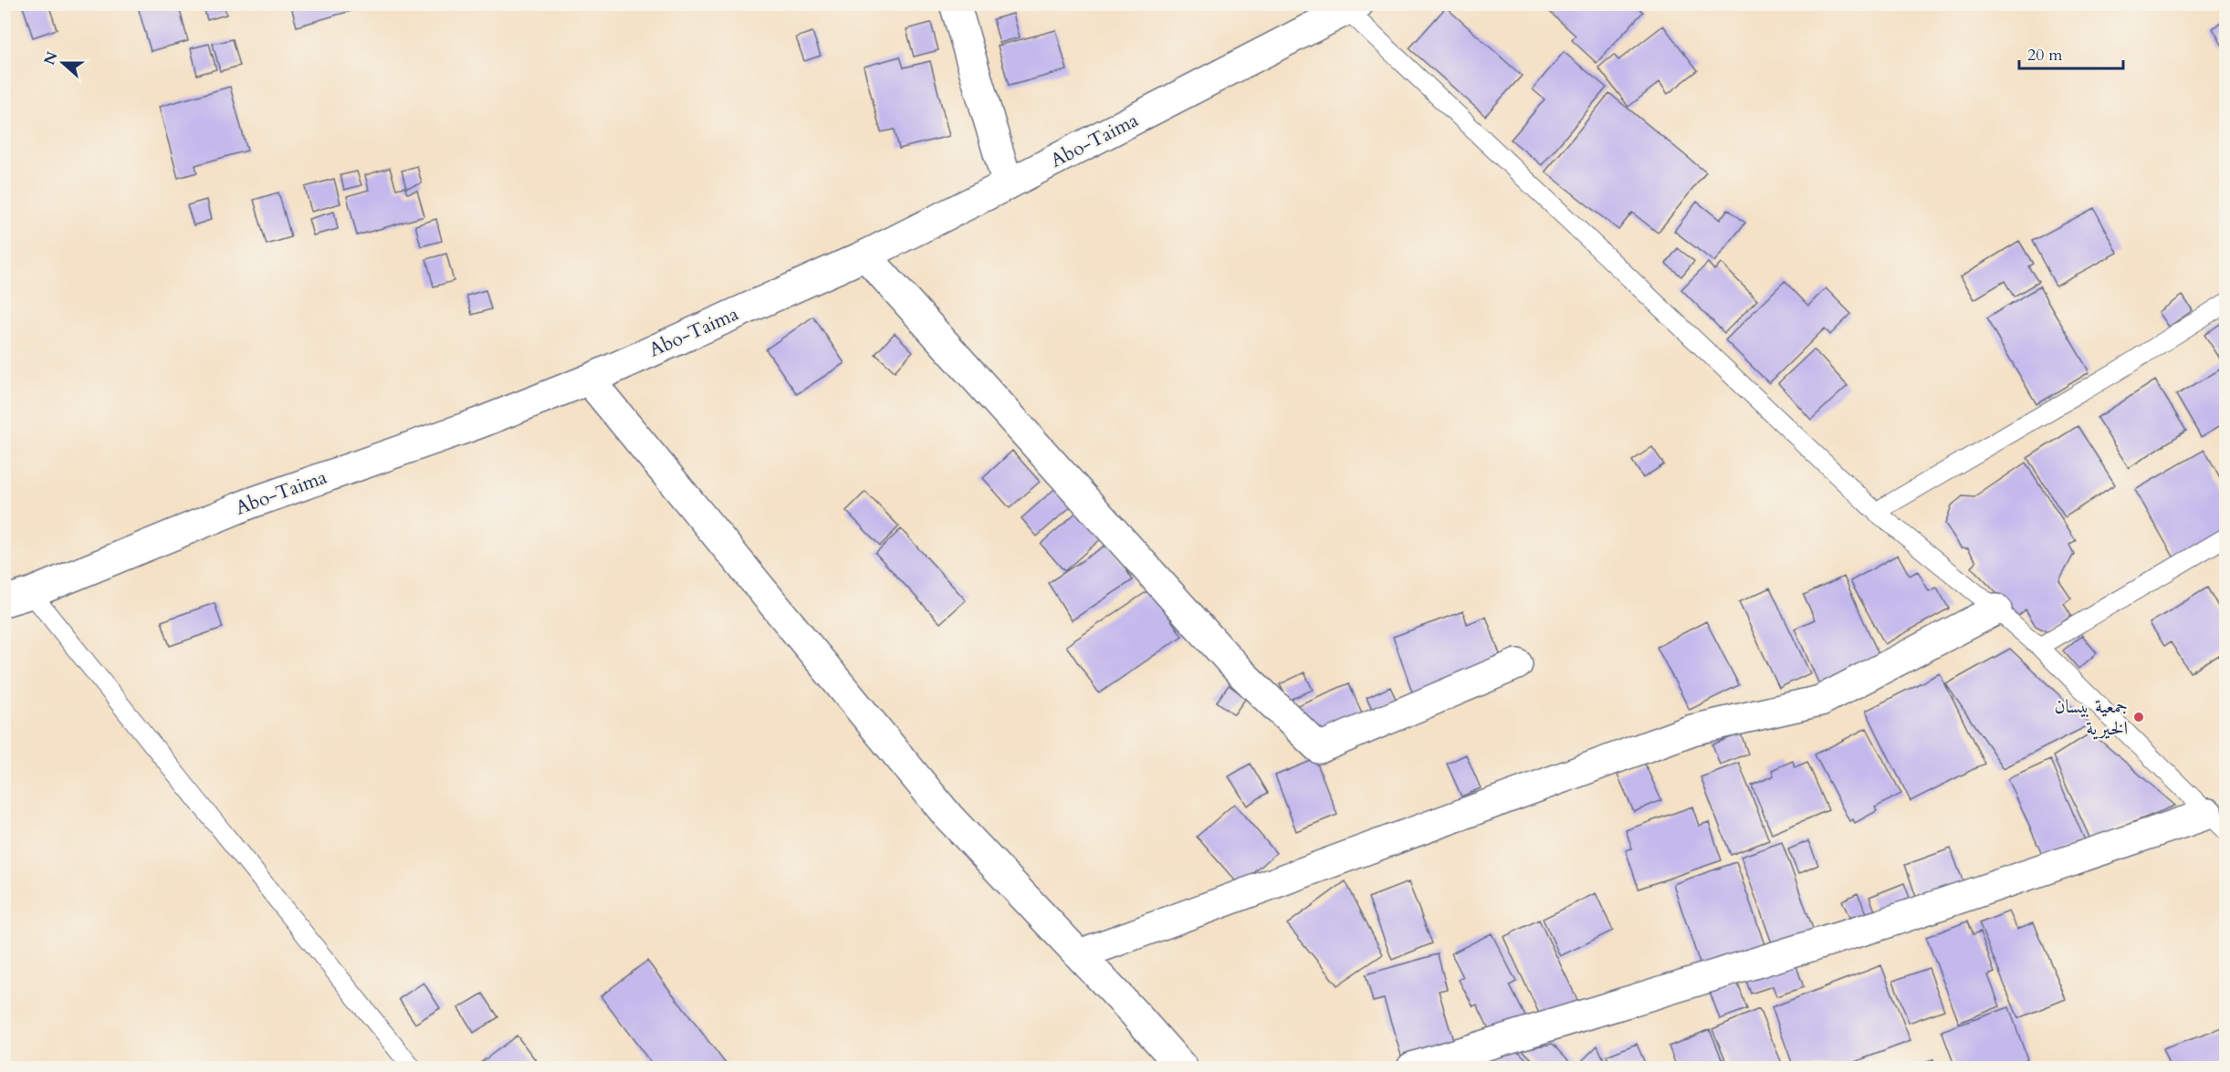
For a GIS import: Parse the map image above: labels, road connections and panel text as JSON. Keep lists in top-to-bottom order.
{
  "streets": {
    "street": ["Abo-Taima"]
  },
  "places": ["جمعية بيسان الخيرية"],
  "scale_bar": "20 m",
  "north": "left"
}
